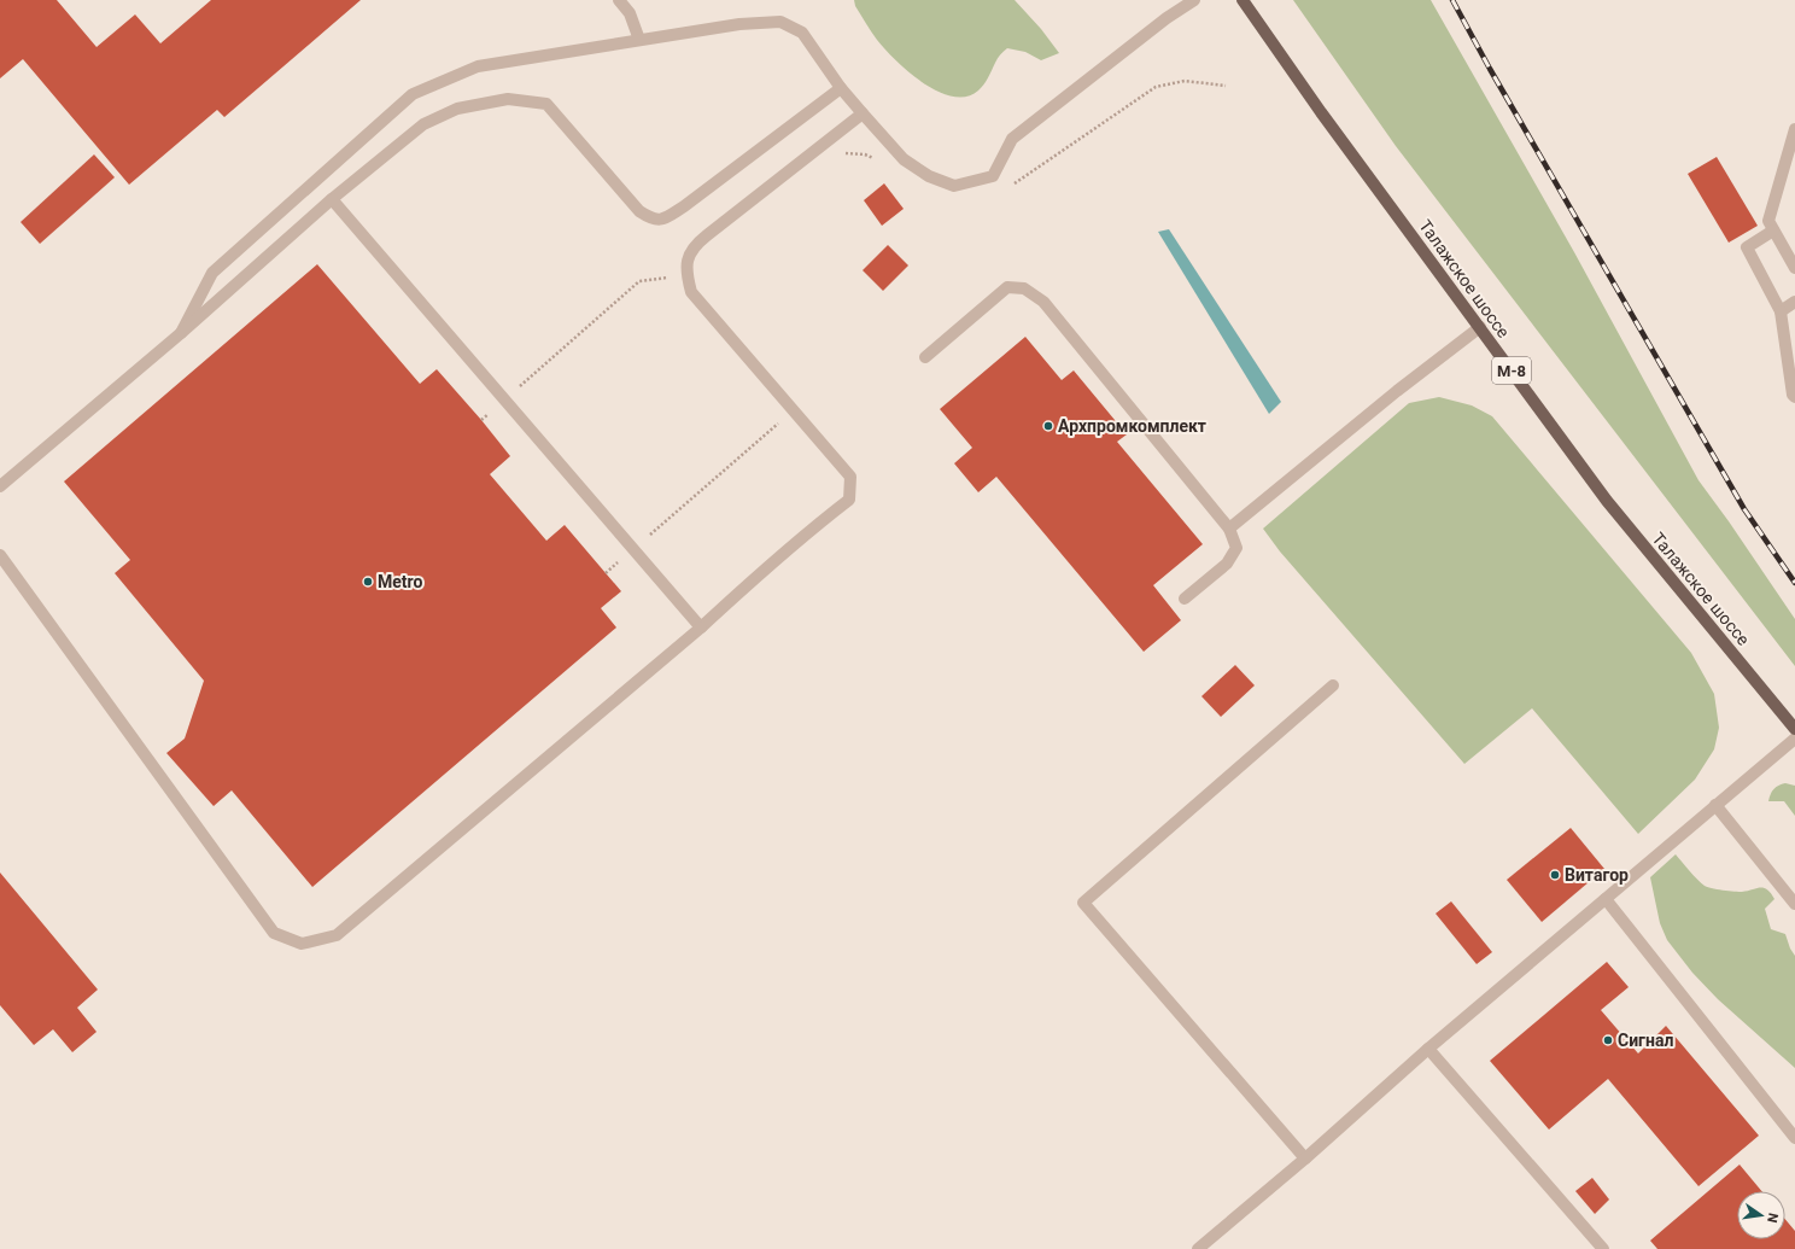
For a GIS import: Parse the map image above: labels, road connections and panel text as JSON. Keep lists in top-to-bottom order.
{
  "streets": {
    "main road": ["Талажское шоссе", "М-8"]
  },
  "places": [
    "Архпромкомплект",
    "Metro",
    "Витагор",
    "Сигнал"
  ],
  "north": "right"
}
